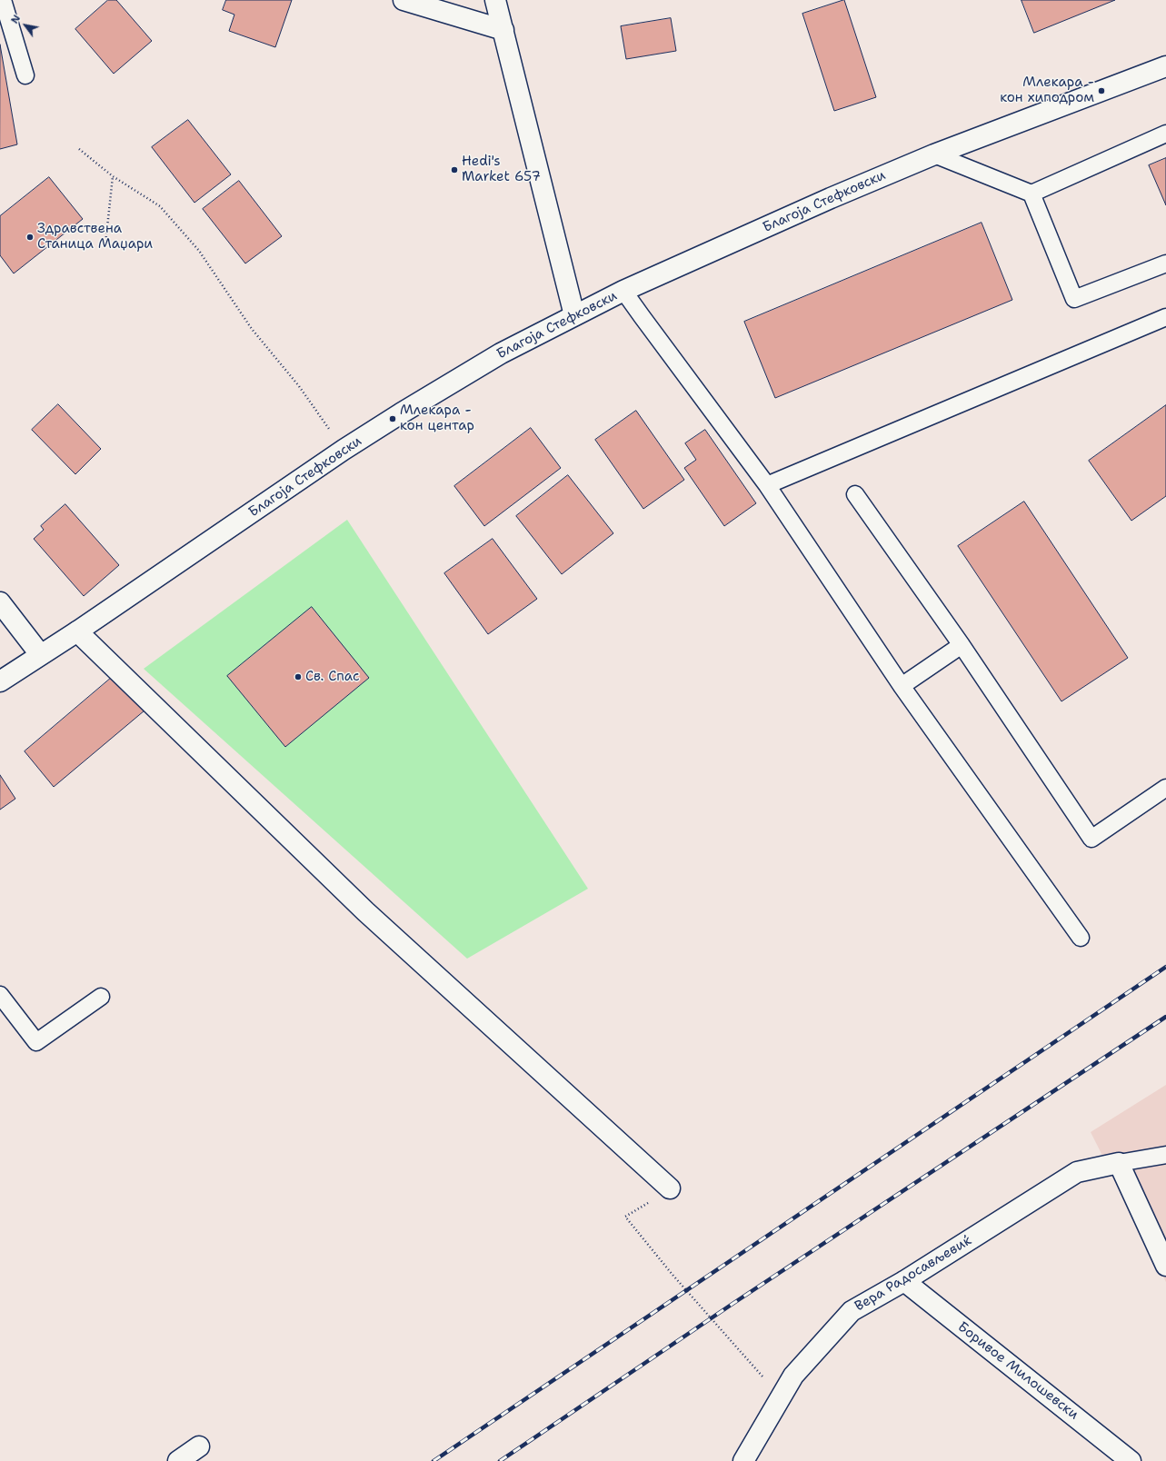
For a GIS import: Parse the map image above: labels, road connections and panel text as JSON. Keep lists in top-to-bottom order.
{
  "streets": {
    "street": ["Благоја Стефковски", "Вера Радосављевиќ", "Боривое Милошевски"]
  },
  "crossings": [
    ["Вера Радосављевиќ", "Боривое Милошевски"]
  ],
  "places": [
    "Млекара - кон хиподром",
    "Hedi's Market 657",
    "Здравствена Станица Маџари",
    "Млекара - кон центар",
    "Св. Спас"
  ],
  "north": "top left"
}
